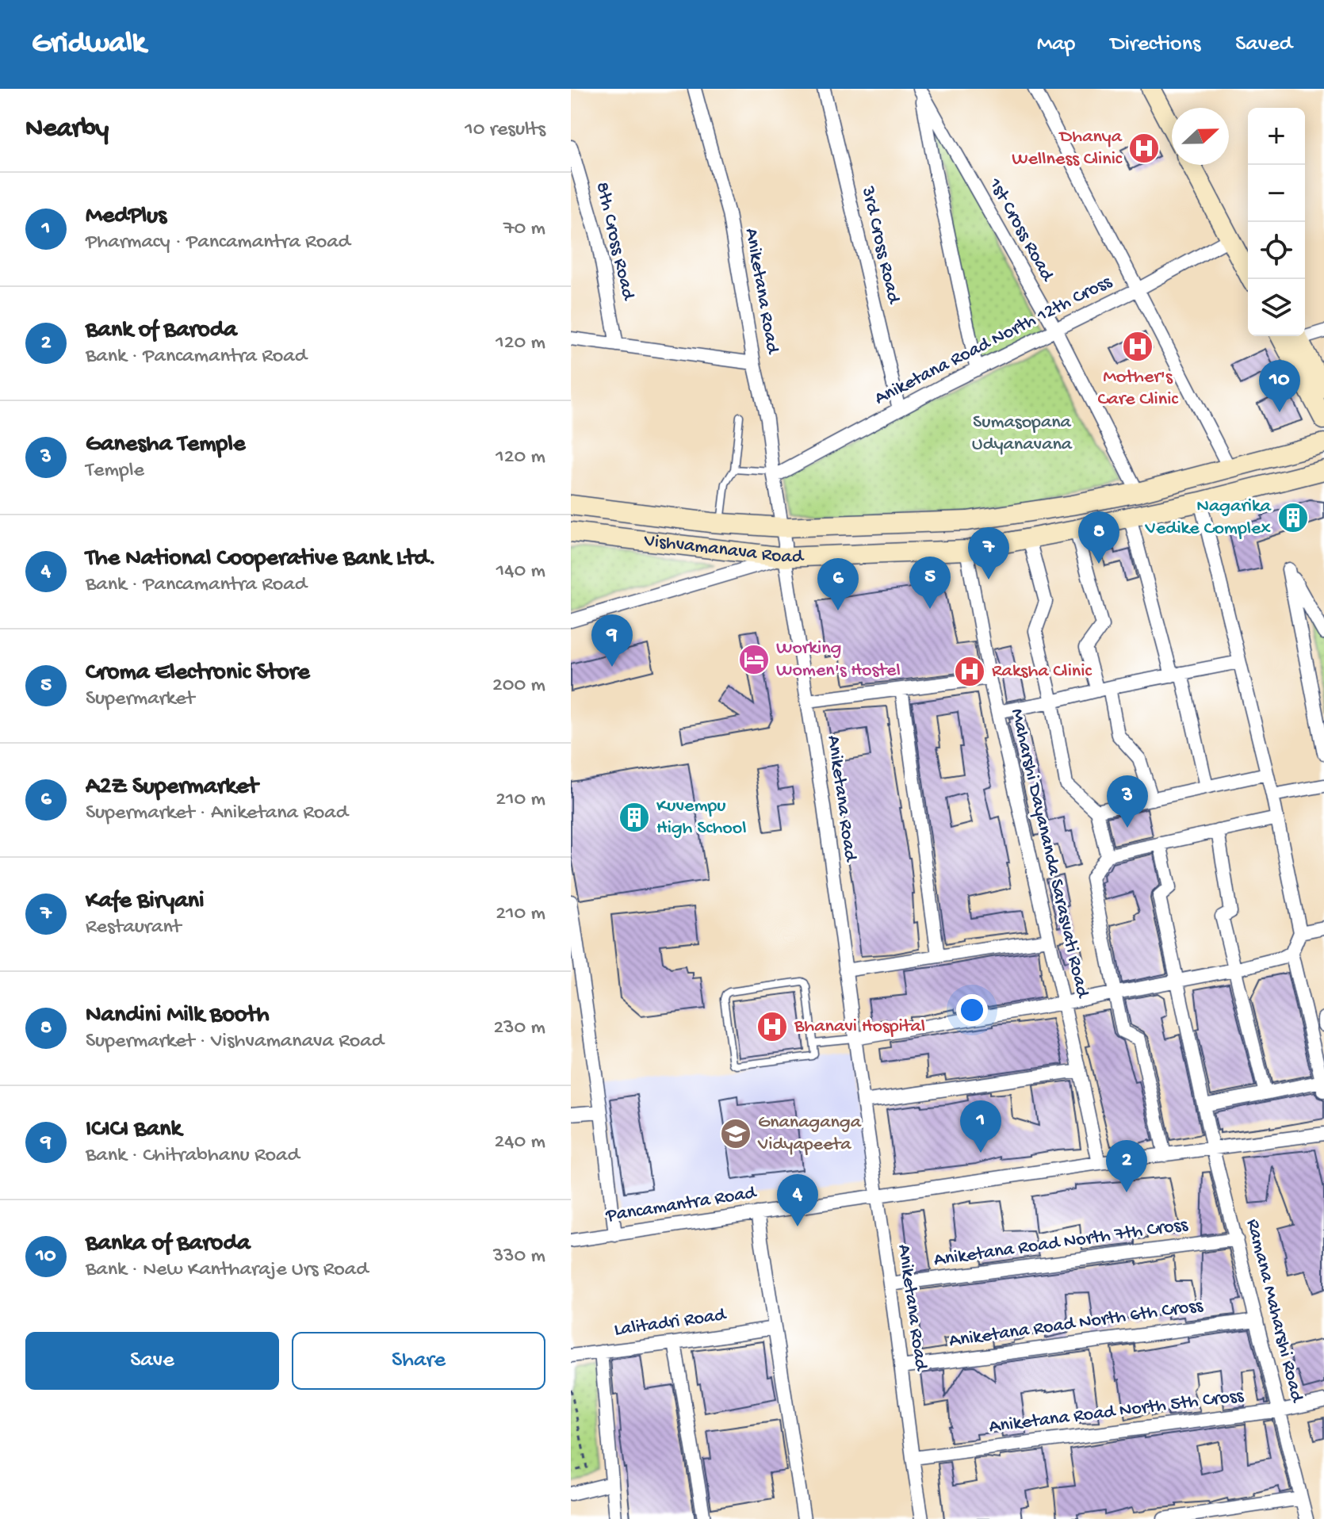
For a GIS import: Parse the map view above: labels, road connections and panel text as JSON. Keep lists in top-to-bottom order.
{
  "streets": {
    "main road": ["Vishvamanava Road"],
    "street": [
      "1st Cross Road",
      "8th Cross Road",
      "3rd Cross Road",
      "Aniketana Road",
      "Aniketana Road North 12th Cross",
      "Maharshi Dayananda Sarasvati Road",
      "Pancamantra Road",
      "Aniketana Road North 7th Cross",
      "Ramana Maharshi Road",
      "Lalitadri Road",
      "Aniketana Road North 6th Cross",
      "Aniketana Road North 5th Cross"
    ]
  },
  "crossings": [
    ["1st Cross Road", "Aniketana Road North 12th Cross"],
    ["1st Cross Road", "Vishvamanava Road"],
    ["3rd Cross Road", "Aniketana Road North 12th Cross"],
    ["Aniketana Road", "Aniketana Road North 12th Cross"],
    ["Aniketana Road", "Vishvamanava Road"],
    ["Aniketana Road", "Pancamantra Road"],
    ["Aniketana Road", "Aniketana Road North 7th Cross"],
    ["Aniketana Road", "Aniketana Road North 6th Cross"],
    ["Aniketana Road", "Aniketana Road North 5th Cross"],
    ["Vishvamanava Road", "Maharshi Dayananda Sarasvati Road"],
    ["Maharshi Dayananda Sarasvati Road", "Pancamantra Road"],
    ["Pancamantra Road", "Ramana Maharshi Road"],
    ["Aniketana Road North 7th Cross", "Ramana Maharshi Road"],
    ["Ramana Maharshi Road", "Aniketana Road North 6th Cross"],
    ["Ramana Maharshi Road", "Aniketana Road North 5th Cross"]
  ],
  "parks": ["Sumasopana Udyanavana"],
  "places": {
    "hospital": [
      "Dhanya Wellness Clinic",
      "Mother's Care Clinic",
      "Raksha Clinic",
      "Bhanavi Hospital"
    ],
    "building": ["Nagarika Vedike Complex", "Kuvempu High School"],
    "hotel": ["Working Women's Hostel"],
    "school or university": ["Gnanaganga Vidyapeeta"]
  },
  "north": "right",
  "page": {
    "header": "Gridwalk",
    "nav": ["Map", "Directions", "Saved"],
    "heading": ["Nearby", "10 results"],
    "map_buttons": ["+", "−"],
    "list": [
      {
        "mark": "1",
        "name": "MedPlus",
        "note": "Pharmacy · Pancamantra Road",
        "value": "70 m"
      },
      {
        "mark": "2",
        "name": "Bank of Baroda",
        "note": "Bank · Pancamantra Road",
        "value": "120 m"
      },
      {
        "mark": "3",
        "name": "Ganesha Temple",
        "note": "Temple",
        "value": "120 m"
      },
      {
        "mark": "4",
        "name": "The National Cooperative Bank Ltd.",
        "note": "Bank · Pancamantra Road",
        "value": "140 m"
      },
      {
        "mark": "5",
        "name": "Croma Electronic Store",
        "note": "Supermarket",
        "value": "200 m"
      },
      {
        "mark": "6",
        "name": "A2Z Supermarket",
        "note": "Supermarket · Aniketana Road",
        "value": "210 m"
      },
      {
        "mark": "7",
        "name": "Kafe Biryani",
        "note": "Restaurant",
        "value": "210 m"
      },
      {
        "mark": "8",
        "name": "Nandini Milk Booth",
        "note": "Supermarket · Vishvamanava Road",
        "value": "230 m"
      },
      {
        "mark": "9",
        "name": "ICICI Bank",
        "note": "Bank · Chitrabhanu Road",
        "value": "240 m"
      },
      {
        "mark": "10",
        "name": "Banka of Baroda",
        "note": "Bank · New Kantharaje Urs Road",
        "value": "330 m"
      }
    ],
    "pins": [
      "10",
      "8",
      "7",
      "5",
      "6",
      "9",
      "3",
      "1",
      "2",
      "4"
    ],
    "buttons": ["Save", "Share"]
  }
}
